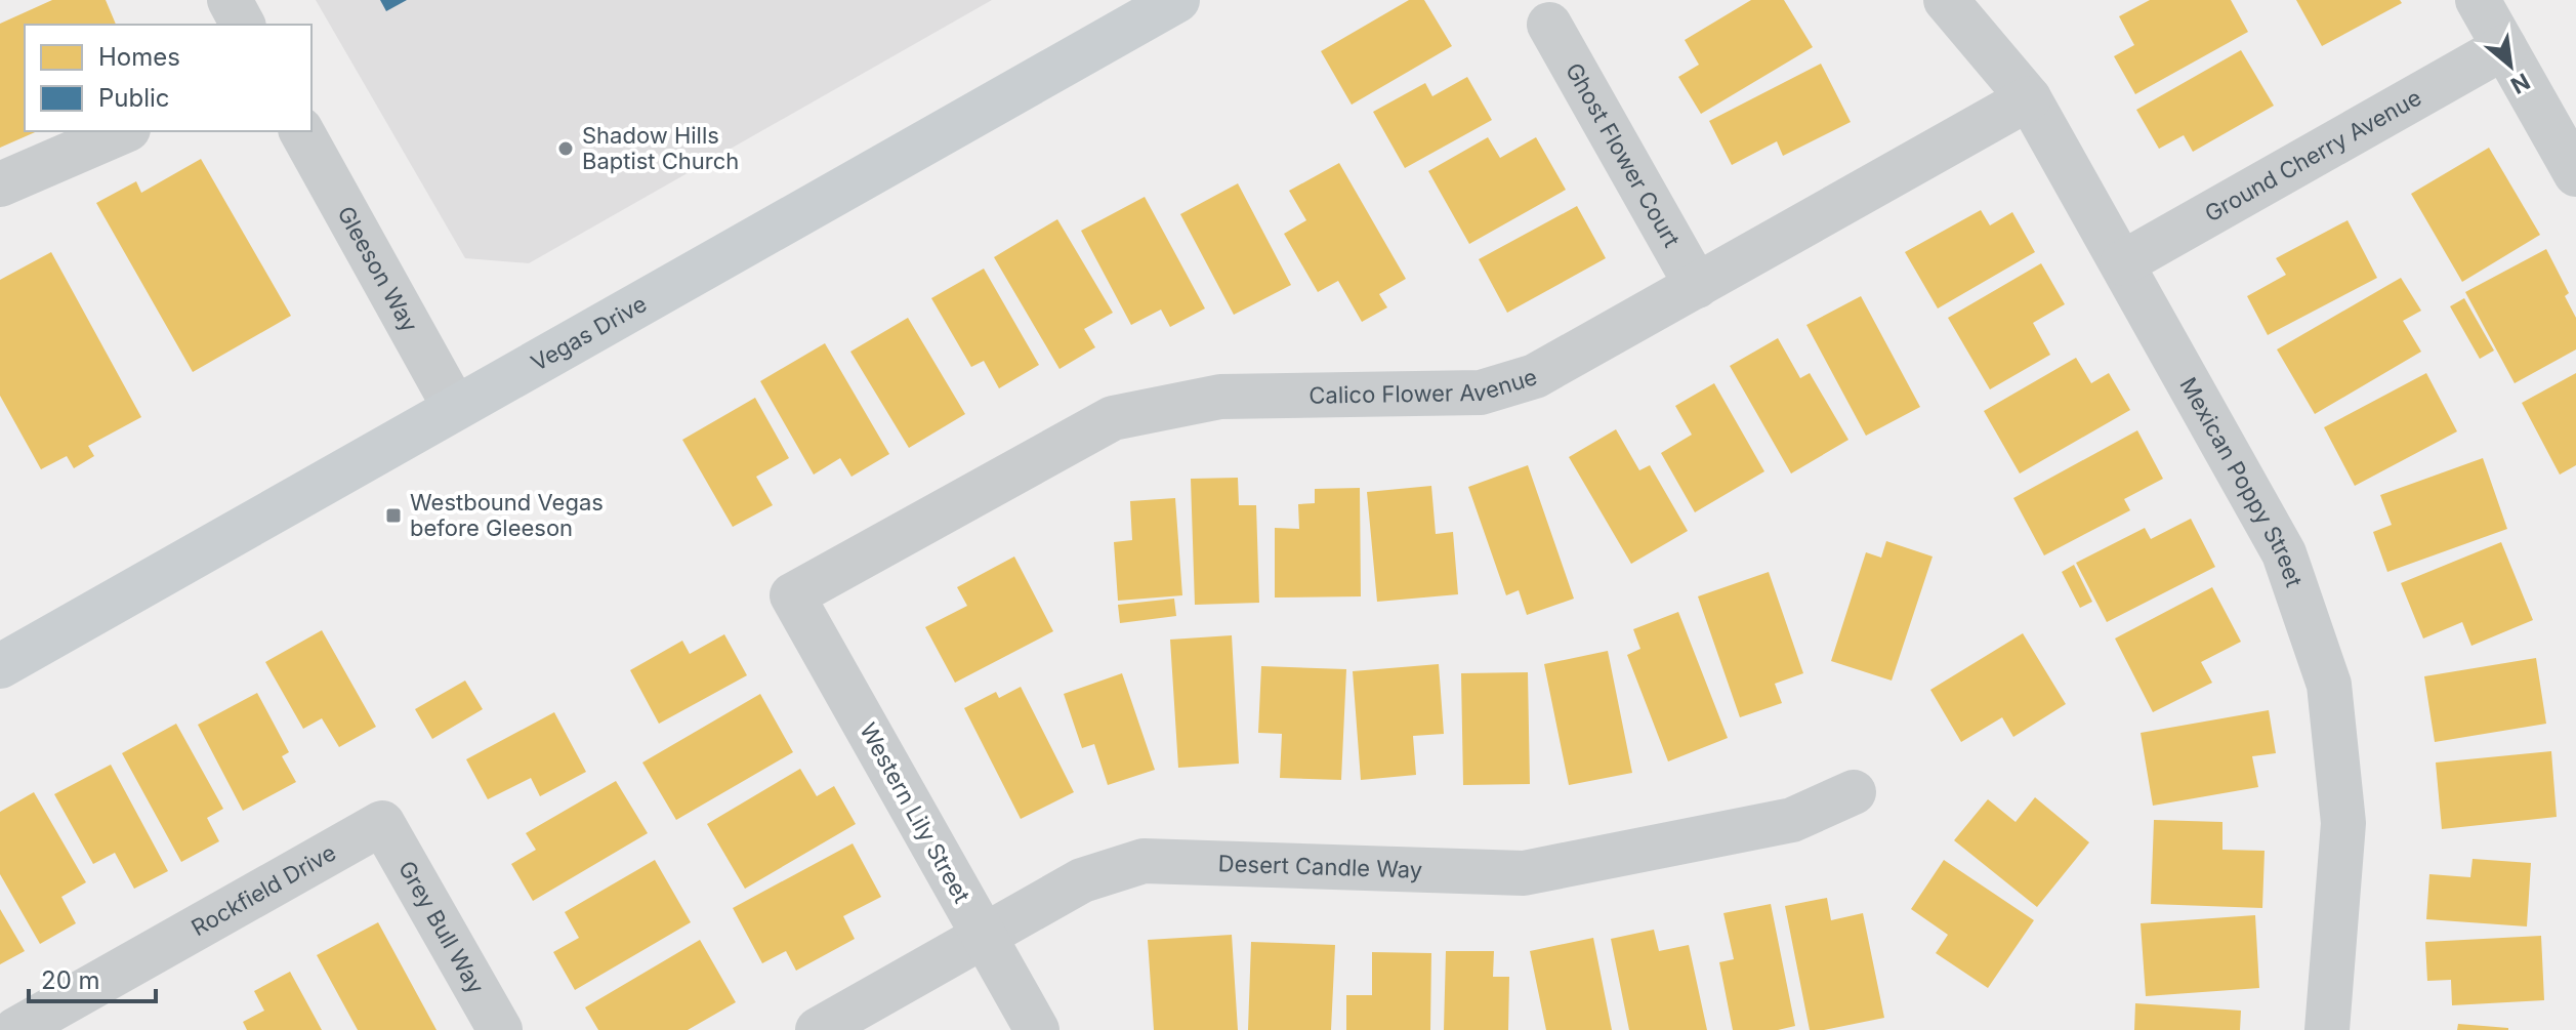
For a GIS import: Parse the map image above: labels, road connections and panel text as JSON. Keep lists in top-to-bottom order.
{
  "streets": {
    "main road": ["Vegas Drive"],
    "street": [
      "Ground Cherry Avenue",
      "Ghost Flower Court",
      "Gleeson Way",
      "Calico Flower Avenue",
      "Mexican Poppy Street",
      "Western Lily Street",
      "Desert Candle Way",
      "Rockfield Drive",
      "Grey Bull Way"
    ]
  },
  "crossings": [
    ["Ground Cherry Avenue", "Mexican Poppy Street"],
    ["Ghost Flower Court", "Calico Flower Avenue"],
    ["Gleeson Way", "Vegas Drive"],
    ["Calico Flower Avenue", "Mexican Poppy Street"],
    ["Calico Flower Avenue", "Western Lily Street"],
    ["Western Lily Street", "Desert Candle Way"],
    ["Rockfield Drive", "Grey Bull Way"]
  ],
  "places": {
    "other": ["Shadow Hills Baptist Church"],
    "transit": ["Westbound Vegas before Gleeson"]
  },
  "legend": ["Homes", "Public"],
  "scale_bar": "20 m",
  "north": "bottom right"
}
